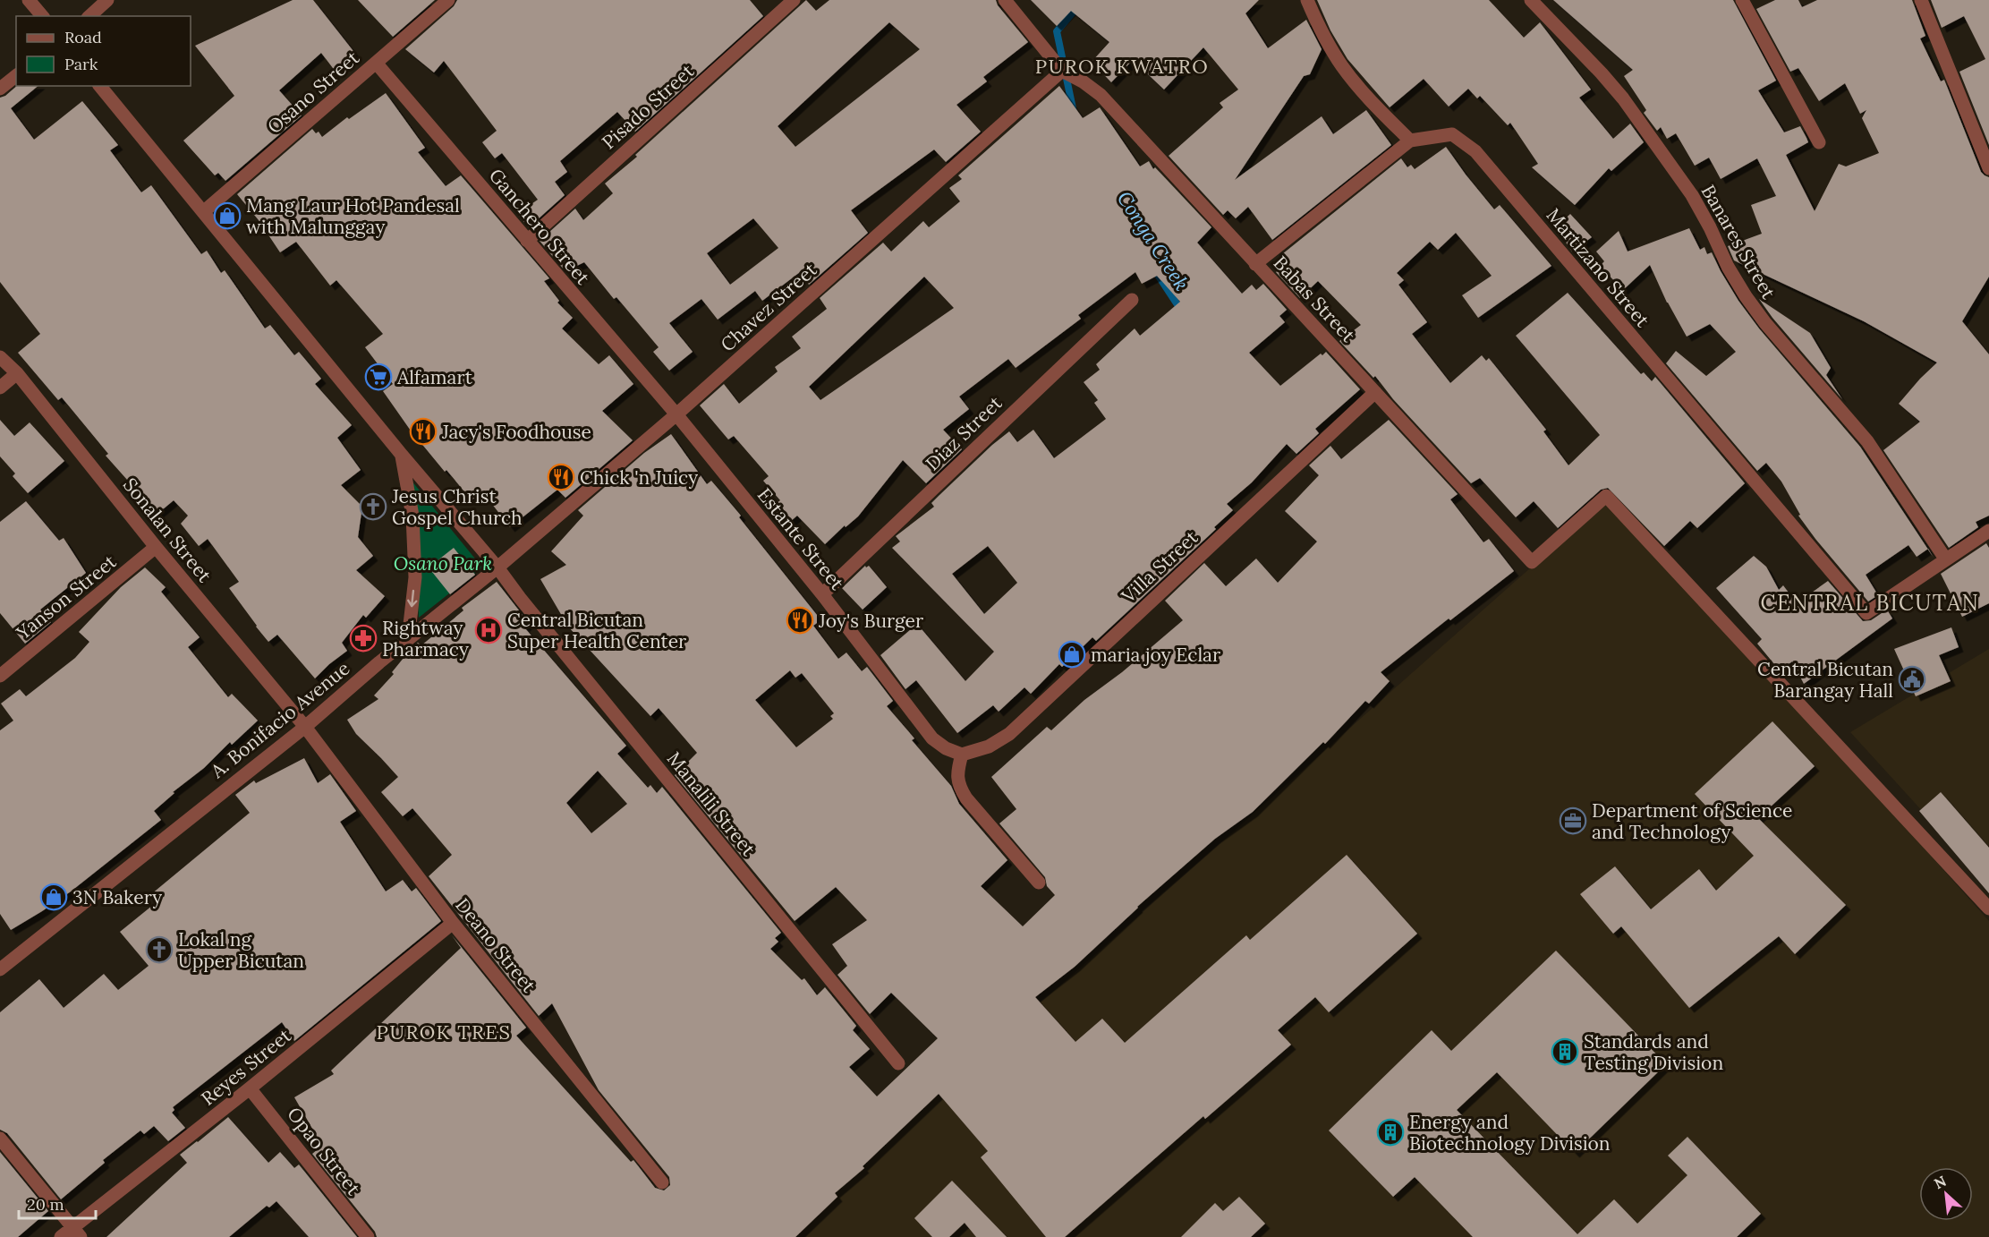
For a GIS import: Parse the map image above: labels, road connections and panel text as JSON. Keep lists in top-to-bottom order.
{
  "streets": {
    "street": [
      "Osano Street",
      "Pisado Street",
      "Ganchero Street",
      "Banares Street",
      "Martizano Street",
      "Babas Street",
      "Chavez Street",
      "Diaz Street",
      "Sonalan Street",
      "Estante Street",
      "Villa Street",
      "Yanson Street",
      "A. Bonifacio Avenue",
      "Manalili Street",
      "Deano Street",
      "Reyes Street",
      "Opao Street"
    ]
  },
  "crossings": [
    ["Osano Street", "Ganchero Street"],
    ["Pisado Street", "Ganchero Street"],
    ["Ganchero Street", "Chavez Street"],
    ["Ganchero Street", "Estante Street"],
    ["Banares Street", "Martizano Street"],
    ["Martizano Street", "Babas Street"],
    ["Babas Street", "Chavez Street"],
    ["Babas Street", "Villa Street"],
    ["Chavez Street", "Estante Street"],
    ["Chavez Street", "A. Bonifacio Avenue"],
    ["Chavez Street", "Manalili Street"],
    ["Diaz Street", "Estante Street"],
    ["Sonalan Street", "Yanson Street"],
    ["Sonalan Street", "A. Bonifacio Avenue"],
    ["Sonalan Street", "Deano Street"],
    ["Estante Street", "Villa Street"],
    ["A. Bonifacio Avenue", "Manalili Street"],
    ["A. Bonifacio Avenue", "Deano Street"],
    ["Deano Street", "Reyes Street"],
    ["Reyes Street", "Opao Street"]
  ],
  "districts": ["PUROK KWATRO", "CENTRAL BICUTAN", "PUROK TRES"],
  "water": ["Conga Creek"],
  "parks": ["Osano Park"],
  "places": {
    "shop": ["Mang Laur Hot Pandesal with Malunggay", "maria joy Eclar", "3N Bakery"],
    "supermarket": ["Alfamart"],
    "restaurant": ["Jacy's Foodhouse", "Chick 'n Juicy", "Joy's Burger"],
    "church": ["Jesus Christ Gospel Church", "Lokal ng Upper Bicutan"],
    "hospital": ["Central Bicutan Super Health Center"],
    "pharmacy": ["Rightway Pharmacy"],
    "public building": ["Central Bicutan Barangay Hall"],
    "office": ["Department of Science and Technology"],
    "building": ["Standards and Testing Division", "Energy and Biotechnology Division"]
  },
  "legend": ["Road", "Park"],
  "scale_bar": "20 m",
  "north": "top left"
}
